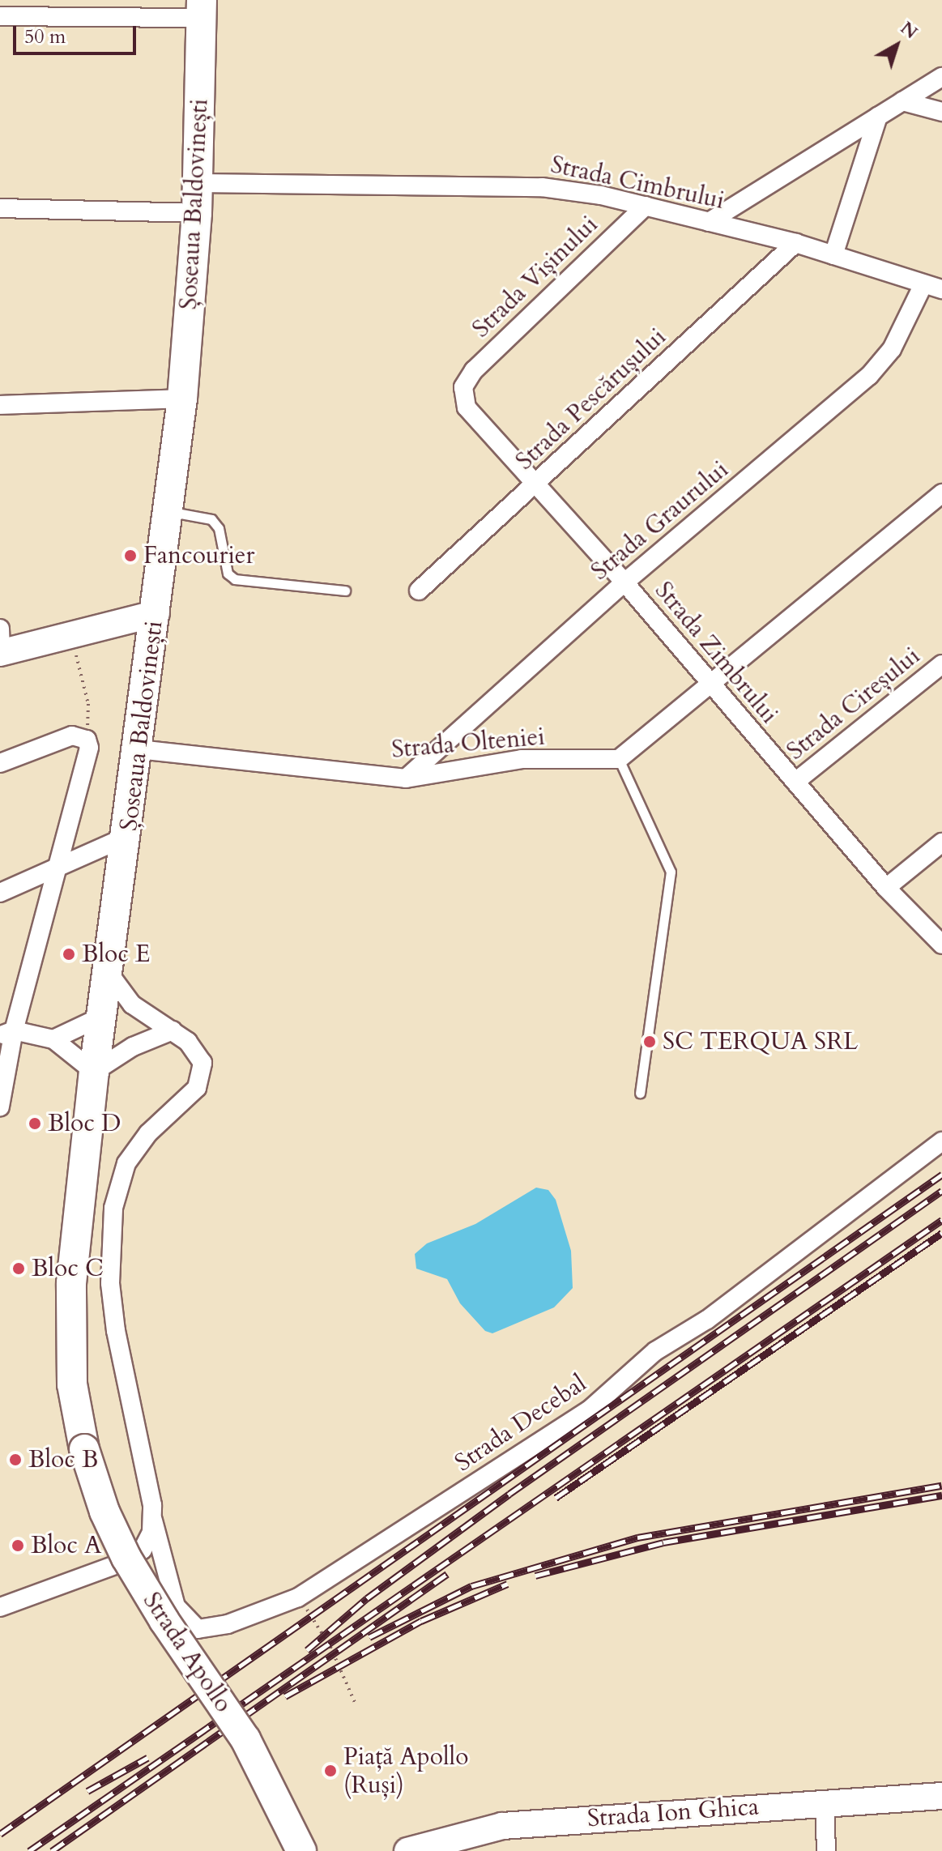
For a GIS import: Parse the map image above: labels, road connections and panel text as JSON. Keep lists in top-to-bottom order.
{
  "streets": {
    "main road": ["Șoseaua Baldovinești", "Strada Apollo"],
    "street": [
      "Strada Cimbrului",
      "Strada Vișinului",
      "Strada Pescărușului",
      "Strada Graurului",
      "Strada Zimbrului",
      "Strada Cireșului",
      "Strada Olteniei",
      "Strada Decebal",
      "Strada Ion Ghica"
    ]
  },
  "crossings": [
    ["Strada Cimbrului", "Șoseaua Baldovinești"],
    ["Strada Cimbrului", "Strada Vișinului"],
    ["Strada Cimbrului", "Strada Pescărușului"],
    ["Strada Cimbrului", "Strada Graurului"],
    ["Șoseaua Baldovinești", "Strada Olteniei"],
    ["Șoseaua Baldovinești", "Strada Decebal"],
    ["Șoseaua Baldovinești", "Strada Apollo"],
    ["Strada Vișinului", "Strada Zimbrului"],
    ["Strada Pescărușului", "Strada Zimbrului"],
    ["Strada Graurului", "Strada Zimbrului"],
    ["Strada Graurului", "Strada Olteniei"],
    ["Strada Zimbrului", "Strada Cireșului"]
  ],
  "places": [
    "Fancourier",
    "Bloc E",
    "SC TERQUA SRL",
    "Bloc D",
    "Bloc C",
    "Bloc B",
    "Bloc A",
    "Piață Apollo (Ruși)"
  ],
  "scale_bar": "50 m",
  "north": "top right"
}
